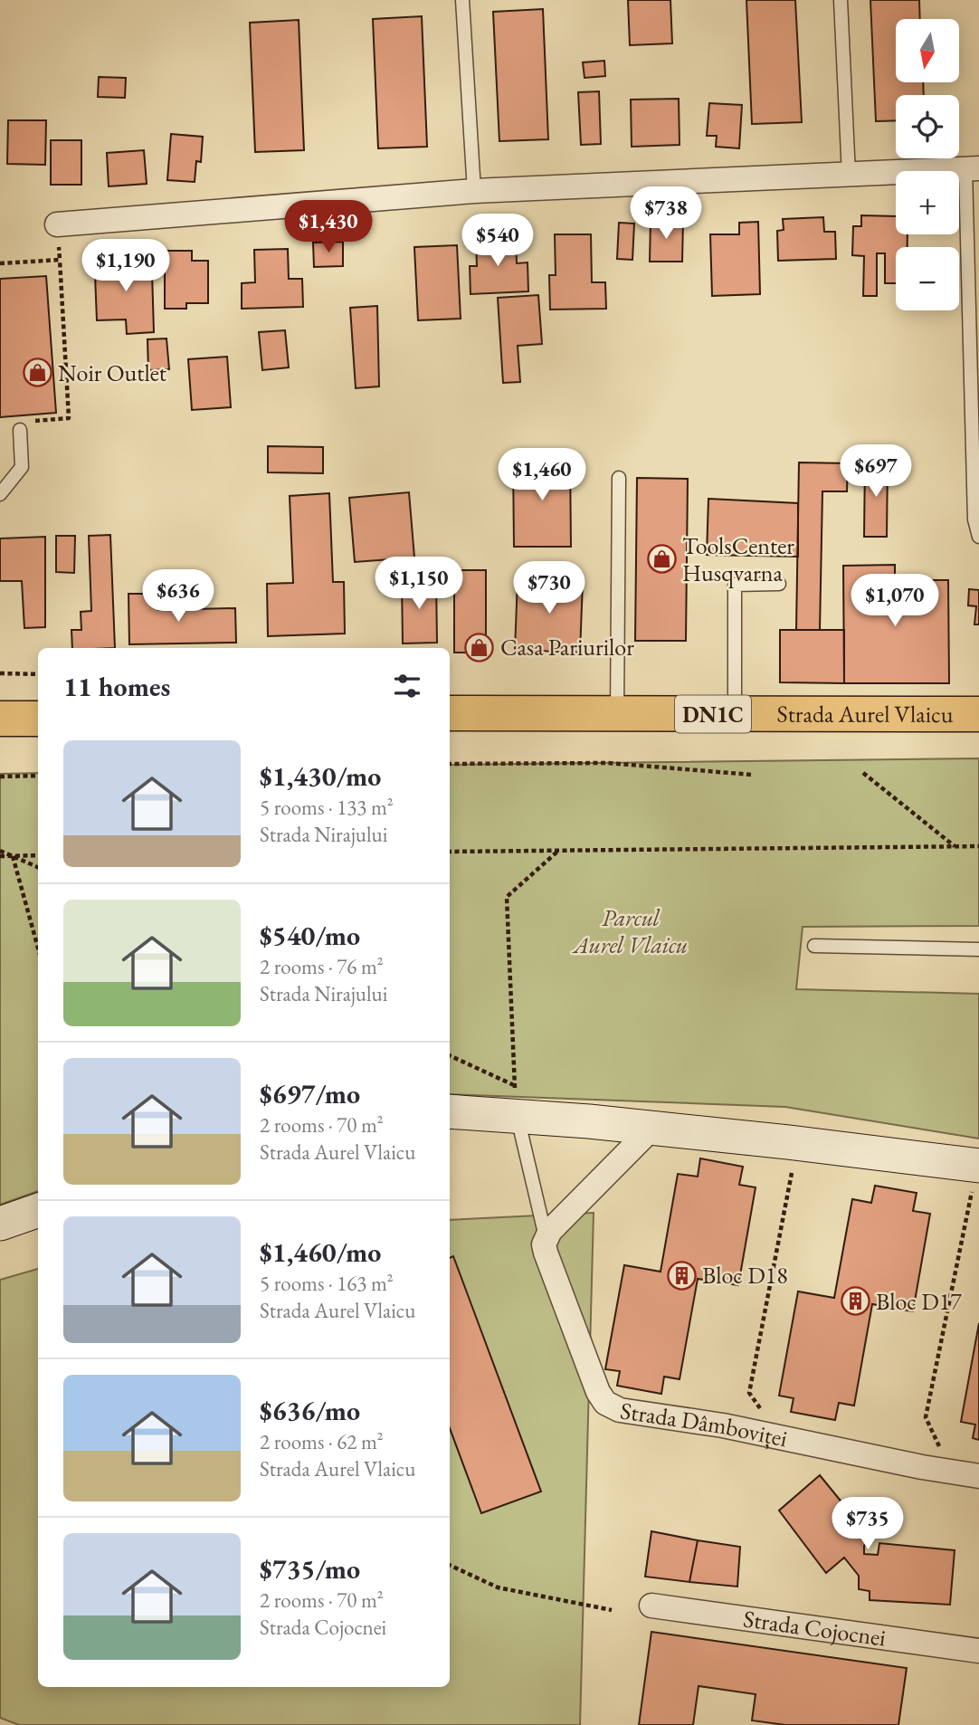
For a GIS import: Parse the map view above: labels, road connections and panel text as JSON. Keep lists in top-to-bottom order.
{
  "streets": {
    "main road": ["DN1C", "Strada Aurel Vlaicu"],
    "street": ["Strada Dâmboviței", "Strada Cojocnei"]
  },
  "parks": ["Parcul Aurel Vlaicu"],
  "places": {
    "shop": ["Noir Outlet", "ToolsCenter Husqvarna", "Casa Pariurilor"],
    "building": ["Bloc D18", "Bloc D17"]
  },
  "north": "bottom",
  "page": {
    "map_buttons": ["+", "−"],
    "price": [
      "$738",
      "$1,430",
      "$540",
      "$1,190",
      "$697",
      "$1,460",
      "$1,150",
      "$730",
      "$636",
      "$1,070",
      "$735"
    ],
    "heading": "11 homes",
    "list": [
      {
        "name": "$1,430/mo",
        "note": "5 rooms · 133 m² · Strada Nirajului"
      },
      {
        "name": "$540/mo",
        "note": "2 rooms · 76 m² · Strada Nirajului"
      },
      {
        "name": "$697/mo",
        "note": "2 rooms · 70 m² · Strada Aurel Vlaicu"
      },
      {
        "name": "$1,460/mo",
        "note": "5 rooms · 163 m² · Strada Aurel Vlaicu"
      },
      {
        "name": "$636/mo",
        "note": "2 rooms · 62 m² · Strada Aurel Vlaicu"
      },
      {
        "name": "$735/mo",
        "note": "2 rooms · 70 m² · Strada Cojocnei"
      }
    ]
  }
}
